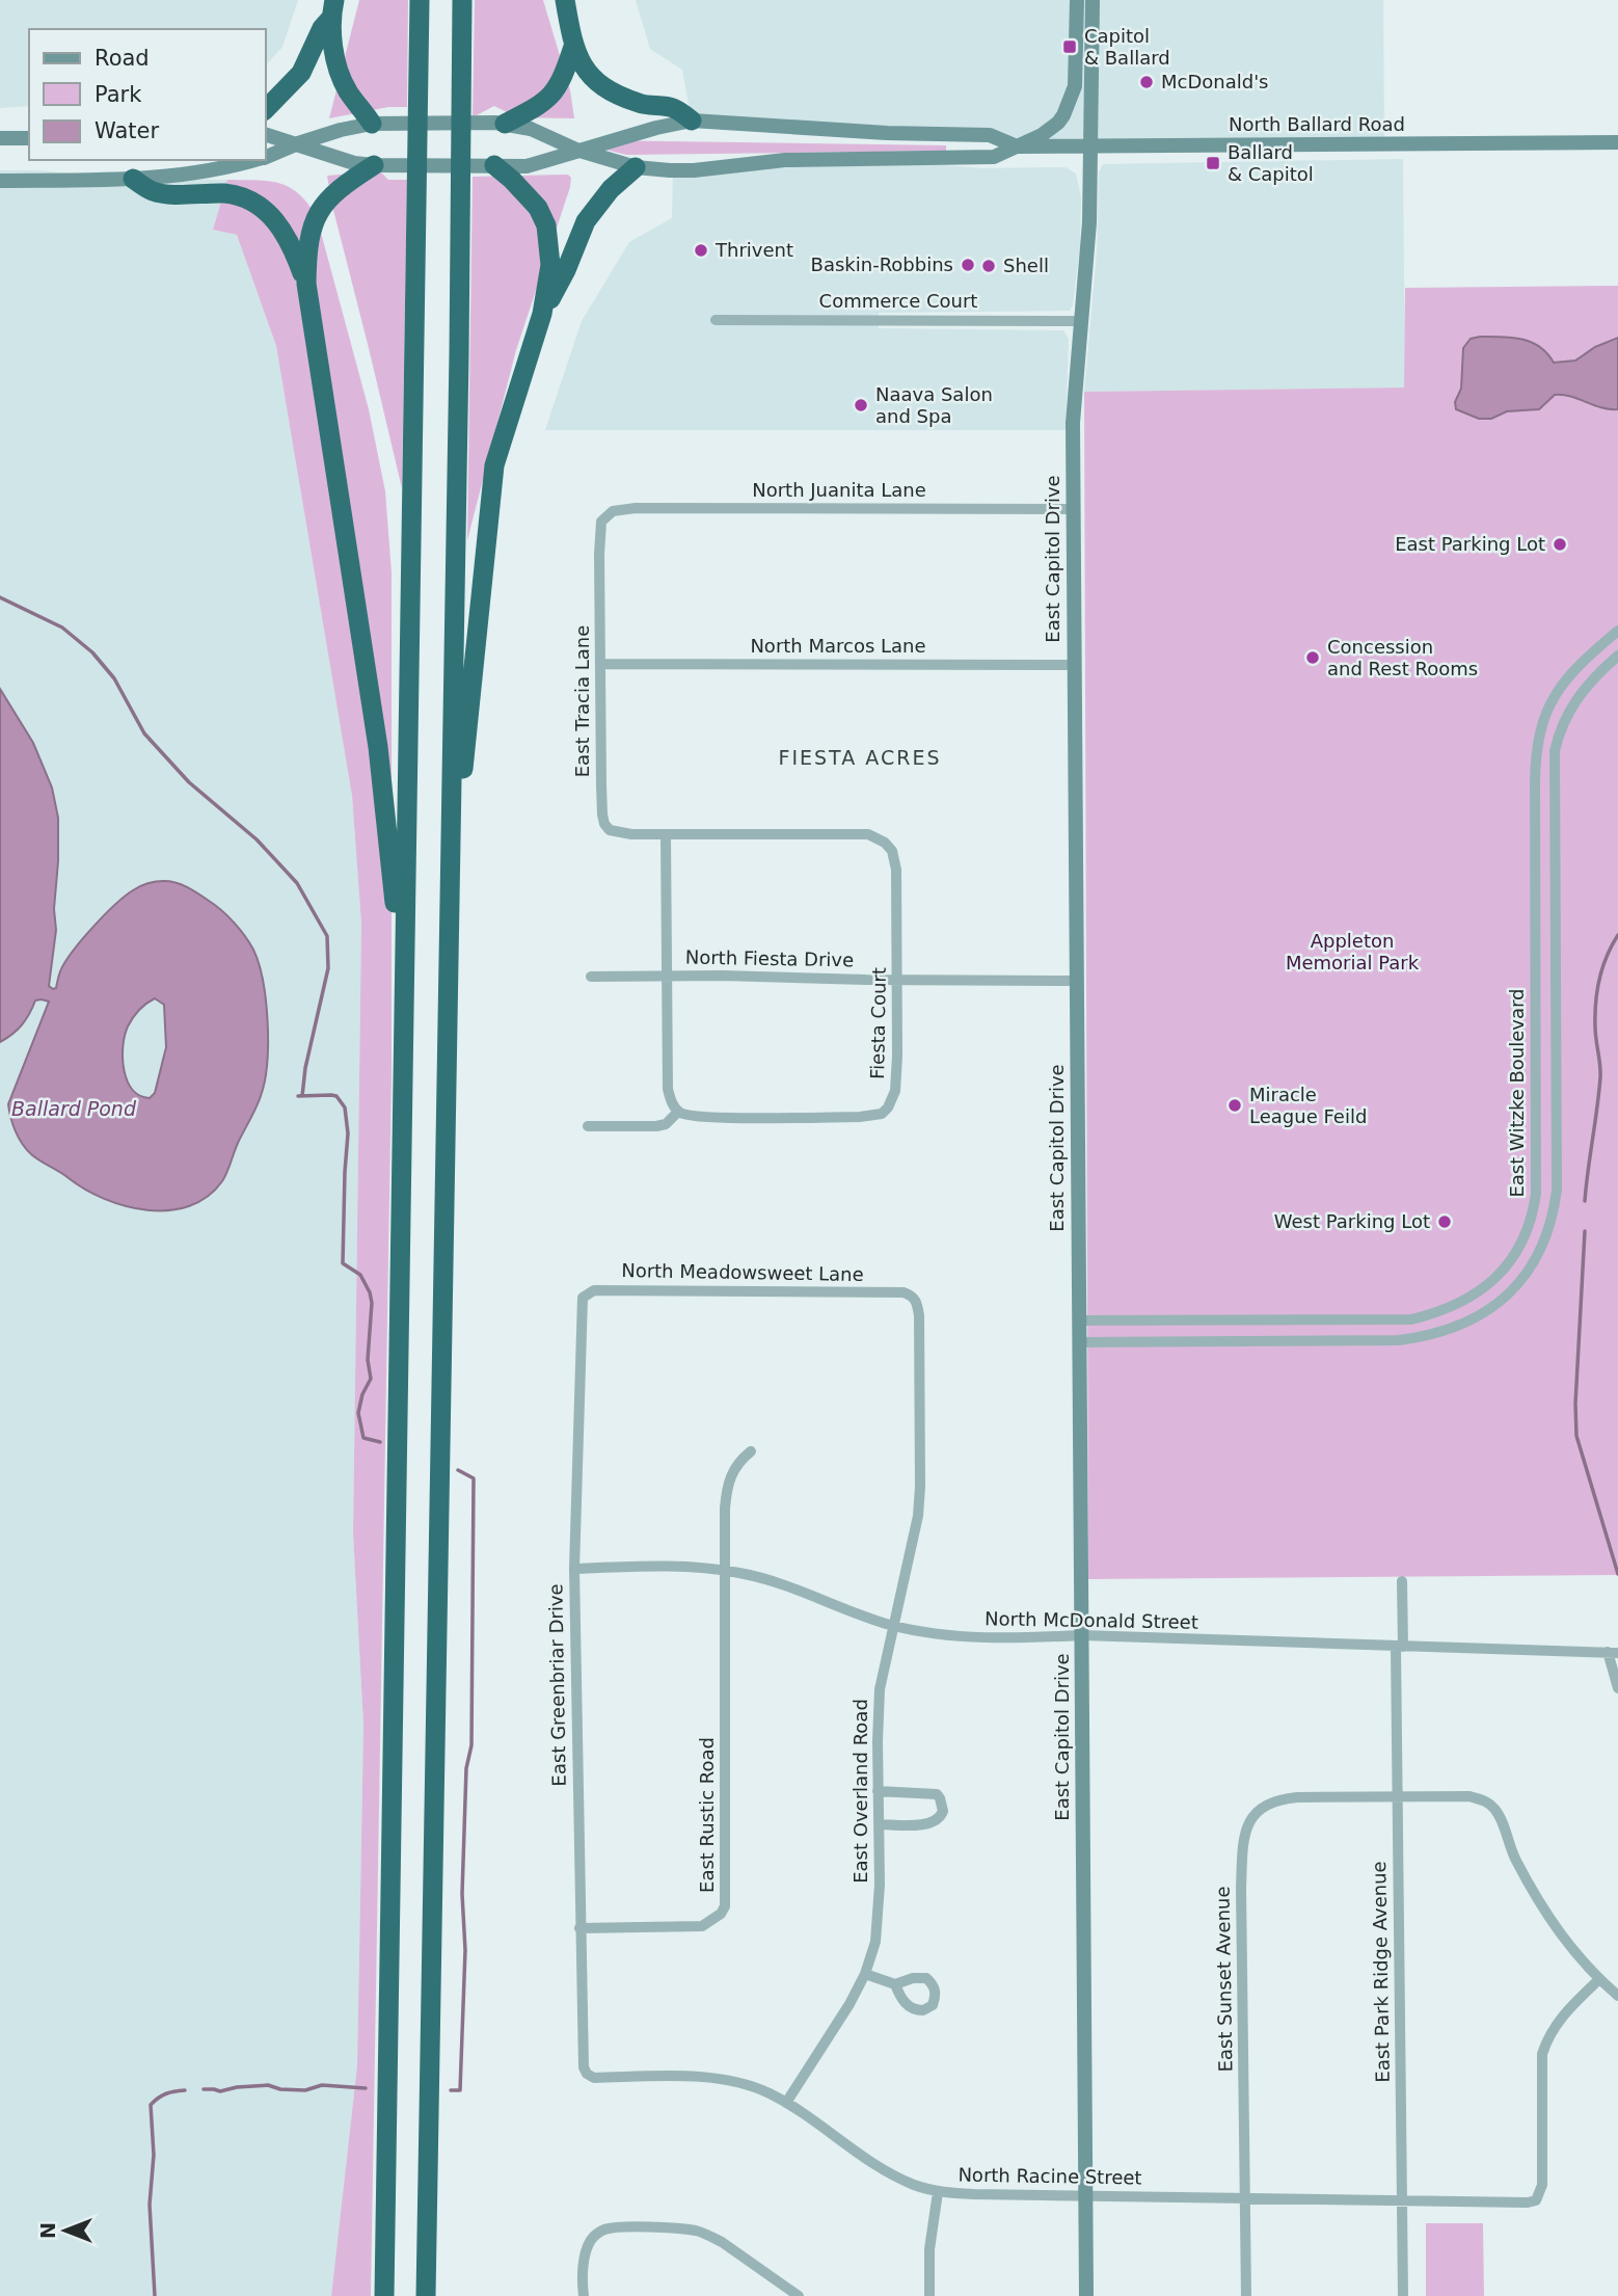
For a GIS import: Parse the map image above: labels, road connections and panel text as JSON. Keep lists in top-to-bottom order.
{
  "streets": {
    "main road": ["North Ballard Road", "East Capitol Drive"],
    "street": [
      "Commerce Court",
      "North Juanita Lane",
      "North Marcos Lane",
      "East Tracia Lane",
      "North Fiesta Drive",
      "Fiesta Court",
      "East Witzke Boulevard",
      "North Meadowsweet Lane",
      "North McDonald Street",
      "East Greenbriar Drive",
      "East Overland Road",
      "East Rustic Road",
      "East Park Ridge Avenue",
      "East Sunset Avenue",
      "North Racine Street"
    ]
  },
  "crossings": [
    ["North Ballard Road", "East Capitol Drive"],
    ["Commerce Court", "East Capitol Drive"],
    ["North Juanita Lane", "East Capitol Drive"],
    ["North Juanita Lane", "East Tracia Lane"],
    ["East Capitol Drive", "North Marcos Lane"],
    ["East Capitol Drive", "North Fiesta Drive"],
    ["East Capitol Drive", "East Witzke Boulevard"],
    ["East Capitol Drive", "North McDonald Street"],
    ["East Capitol Drive", "North Racine Street"],
    ["North Marcos Lane", "East Tracia Lane"],
    ["East Tracia Lane", "Fiesta Court"],
    ["North Fiesta Drive", "Fiesta Court"],
    ["North Meadowsweet Lane", "East Greenbriar Drive"],
    ["North Meadowsweet Lane", "East Overland Road"],
    ["North McDonald Street", "East Greenbriar Drive"],
    ["North McDonald Street", "East Overland Road"],
    ["North McDonald Street", "East Rustic Road"],
    ["North McDonald Street", "East Park Ridge Avenue"],
    ["East Greenbriar Drive", "East Rustic Road"],
    ["East Greenbriar Drive", "North Racine Street"],
    ["East Overland Road", "North Racine Street"],
    ["East Park Ridge Avenue", "East Sunset Avenue"],
    ["East Park Ridge Avenue", "North Racine Street"],
    ["East Sunset Avenue", "North Racine Street"]
  ],
  "districts": ["FIESTA ACRES"],
  "water": ["Ballard Pond"],
  "parks": ["Appleton Memorial Park"],
  "places": {
    "transit": ["Capitol & Ballard", "Ballard & Capitol"],
    "other": [
      "McDonald's",
      "Thrivent",
      "Baskin-Robbins",
      "Shell",
      "Naava Salon and Spa",
      "East Parking Lot",
      "Concession and Rest Rooms",
      "Miracle League Feild",
      "West Parking Lot"
    ]
  },
  "legend": ["Road", "Park", "Water"],
  "north": "left"
}
